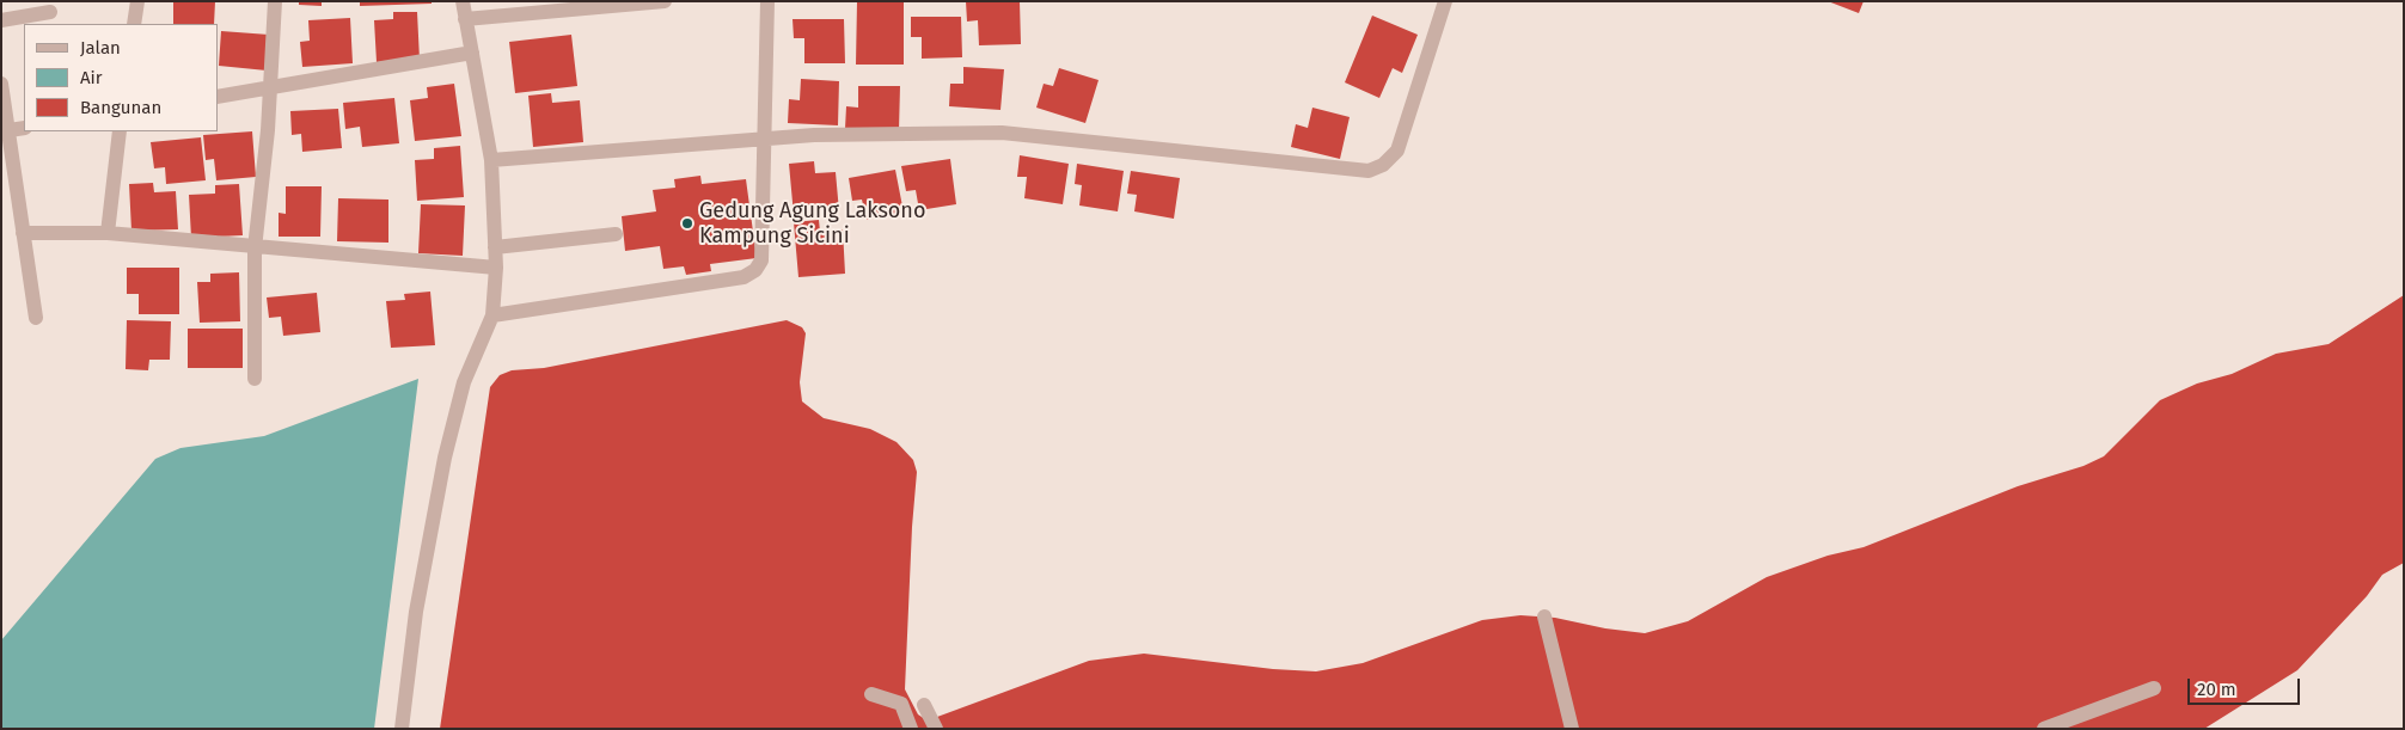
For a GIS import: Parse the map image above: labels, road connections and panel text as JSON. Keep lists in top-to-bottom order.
{
  "places": ["Gedung Agung Laksono Kampung Sicini"],
  "legend": ["Jalan", "Air", "Bangunan"],
  "scale_bar": "20 m"
}
